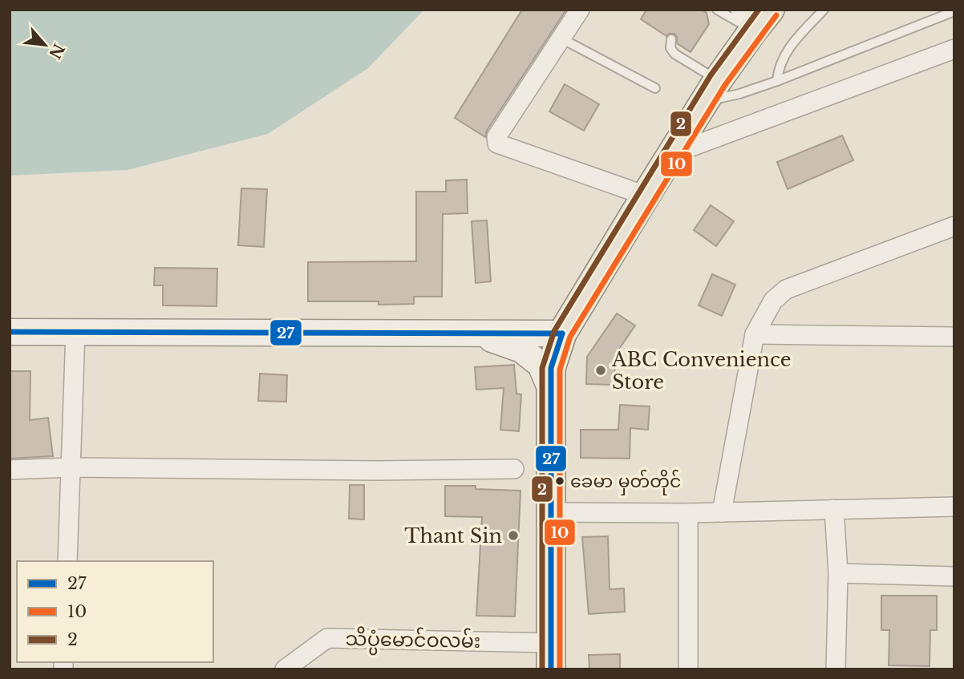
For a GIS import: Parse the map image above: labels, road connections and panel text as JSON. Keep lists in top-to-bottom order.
{
  "streets": {
    "street": ["သိပ္ပံမောင်ဝလမ်း"]
  },
  "places": ["ABC Convenience Store", "ခေမာ မှတ်တိုင်", "Thant Sin"],
  "lines": ["transit line 2", "transit line 10", "transit line 27"],
  "legend": ["27", "10", "2"],
  "north": "bottom right"
}
